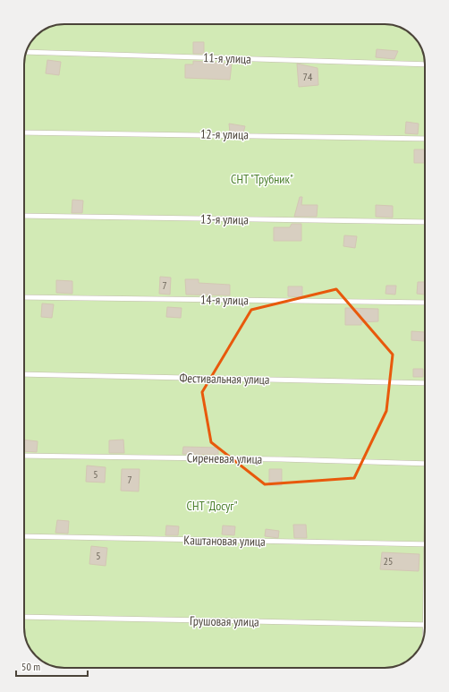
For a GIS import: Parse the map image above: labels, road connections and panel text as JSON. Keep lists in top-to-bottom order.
{
  "streets": {
    "lane": [
      "11-я улица",
      "12-я улица",
      "13-я улица",
      "14-я улица",
      "Фестивальная улица",
      "Сиреневая улица",
      "Каштановая улица",
      "Грушовая улица"
    ]
  },
  "parks": ["СНТ \"Трубник\"", "СНТ \"Досуг\""],
  "house_numbers": [
    "74",
    "7",
    "5",
    "7",
    "5",
    "25"
  ],
  "scale_bar": "50 m"
}
